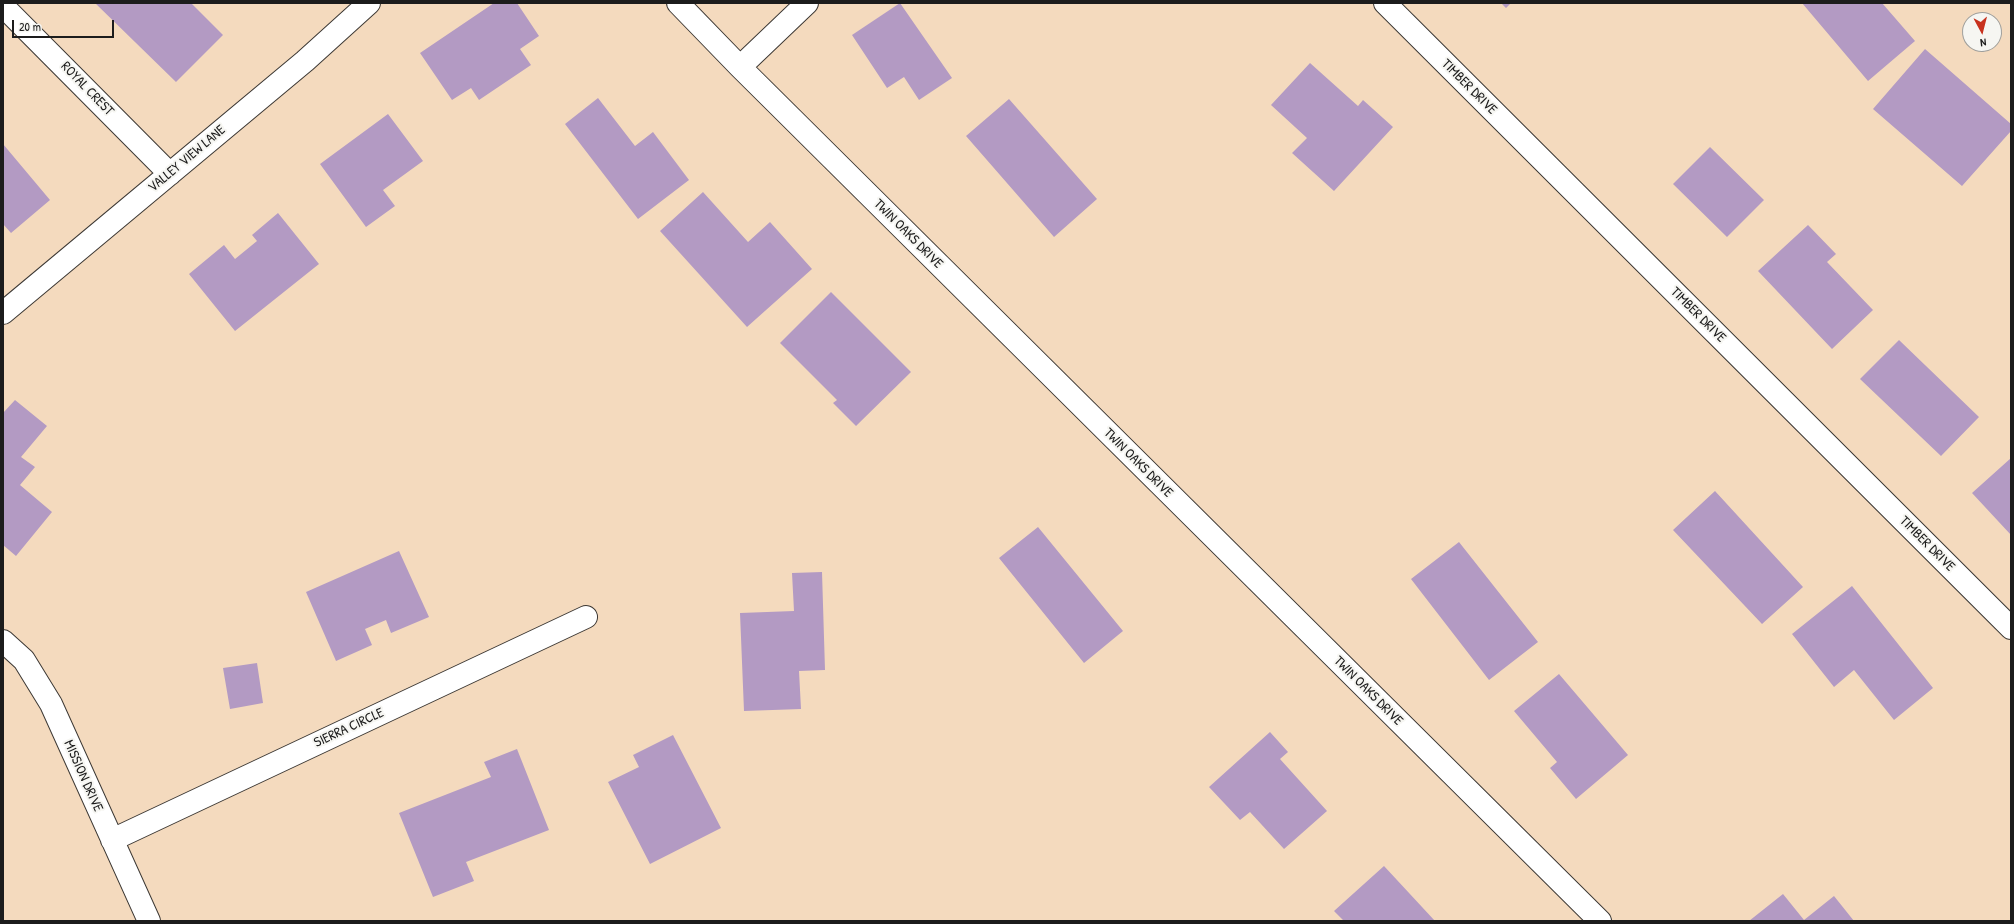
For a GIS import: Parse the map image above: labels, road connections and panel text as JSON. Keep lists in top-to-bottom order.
{
  "streets": {
    "street": [
      "TIMBER DRIVE",
      "ROYAL CREST",
      "VALLEY VIEW LANE",
      "TWIN OAKS DRIVE",
      "SIERRA CIRCLE",
      "MISSION DRIVE"
    ]
  },
  "crossings": [
    ["ROYAL CREST", "VALLEY VIEW LANE"],
    ["SIERRA CIRCLE", "MISSION DRIVE"]
  ],
  "scale_bar": "20 m",
  "north": "bottom"
}
